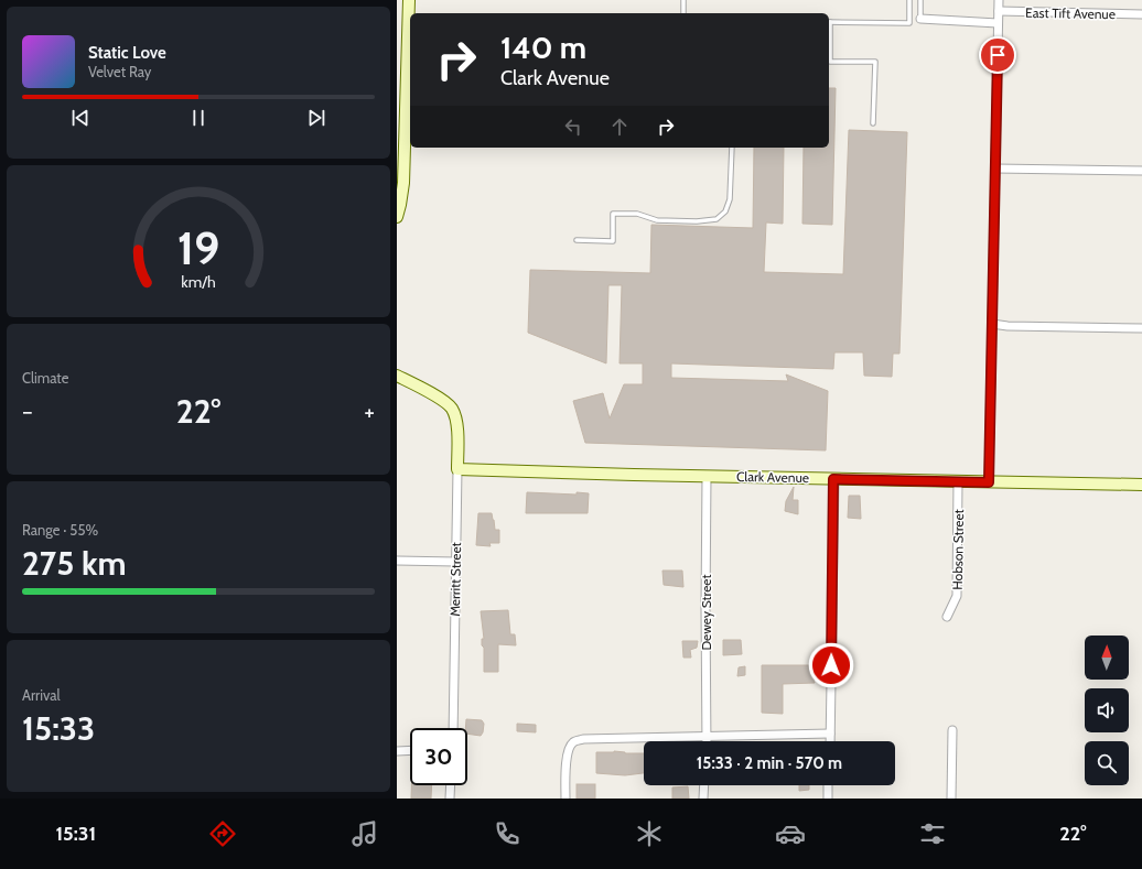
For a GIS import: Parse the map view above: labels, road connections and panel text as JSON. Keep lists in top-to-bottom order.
{
  "streets": {
    "street": [
      "East Tift Avenue",
      "Clark Avenue",
      "Hobson Street",
      "Merritt Street",
      "Dewey Street"
    ]
  },
  "crossings": [
    ["Clark Avenue", "Hobson Street"],
    ["Clark Avenue", "Merritt Street"],
    ["Clark Avenue", "Dewey Street"]
  ],
  "north": "top",
  "page": {
    "turn": ["140 m", "Clark Avenue"],
    "song": ["Static Love", "Velvet Ray"],
    "tile": [
      "Climate",
      ["Range · 55%", "275 km"],
      ["Arrival", "15:33"]
    ],
    "heat": ["−", "22°", "+"],
    "limit": "30",
    "trip": "15:33 · 2 min · 570 m",
    "tabs": ["15:31", "22°"],
    "gauge": ["19", "km/h"]
  }
}
